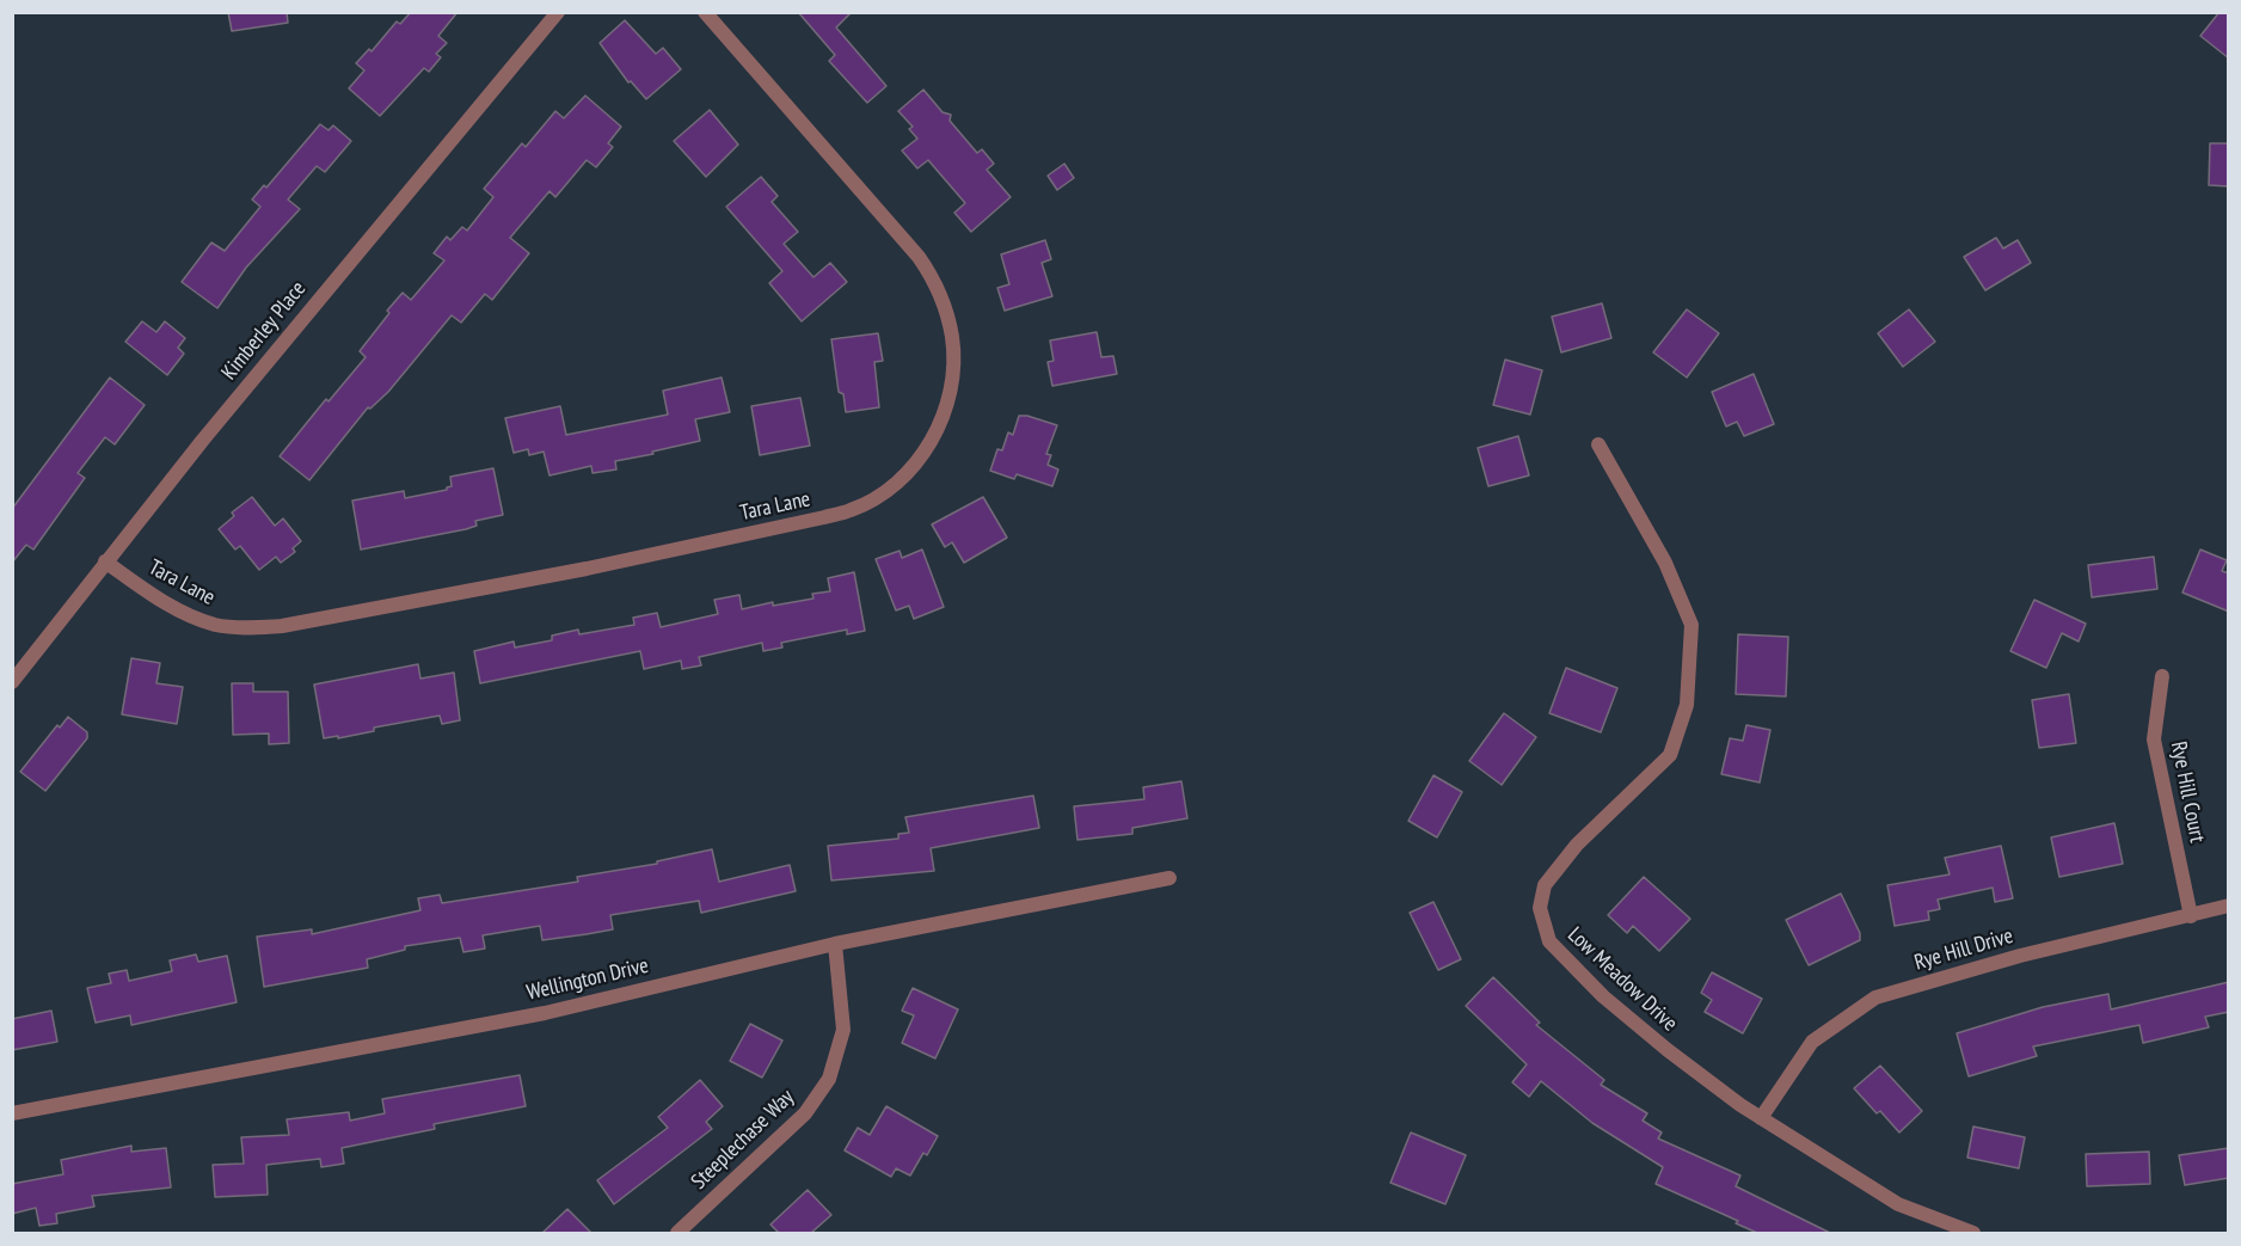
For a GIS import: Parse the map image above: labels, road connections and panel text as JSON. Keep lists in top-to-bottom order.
{
  "streets": {
    "street": [
      "Kimberley Place",
      "Tara Lane",
      "Rye Hill Court",
      "Rye Hill Drive",
      "Wellington Drive",
      "Low Meadow Drive",
      "Steeplechase Way"
    ]
  },
  "crossings": [
    ["Kimberley Place", "Tara Lane"],
    ["Rye Hill Court", "Rye Hill Drive"],
    ["Rye Hill Drive", "Low Meadow Drive"],
    ["Wellington Drive", "Steeplechase Way"]
  ]
}
